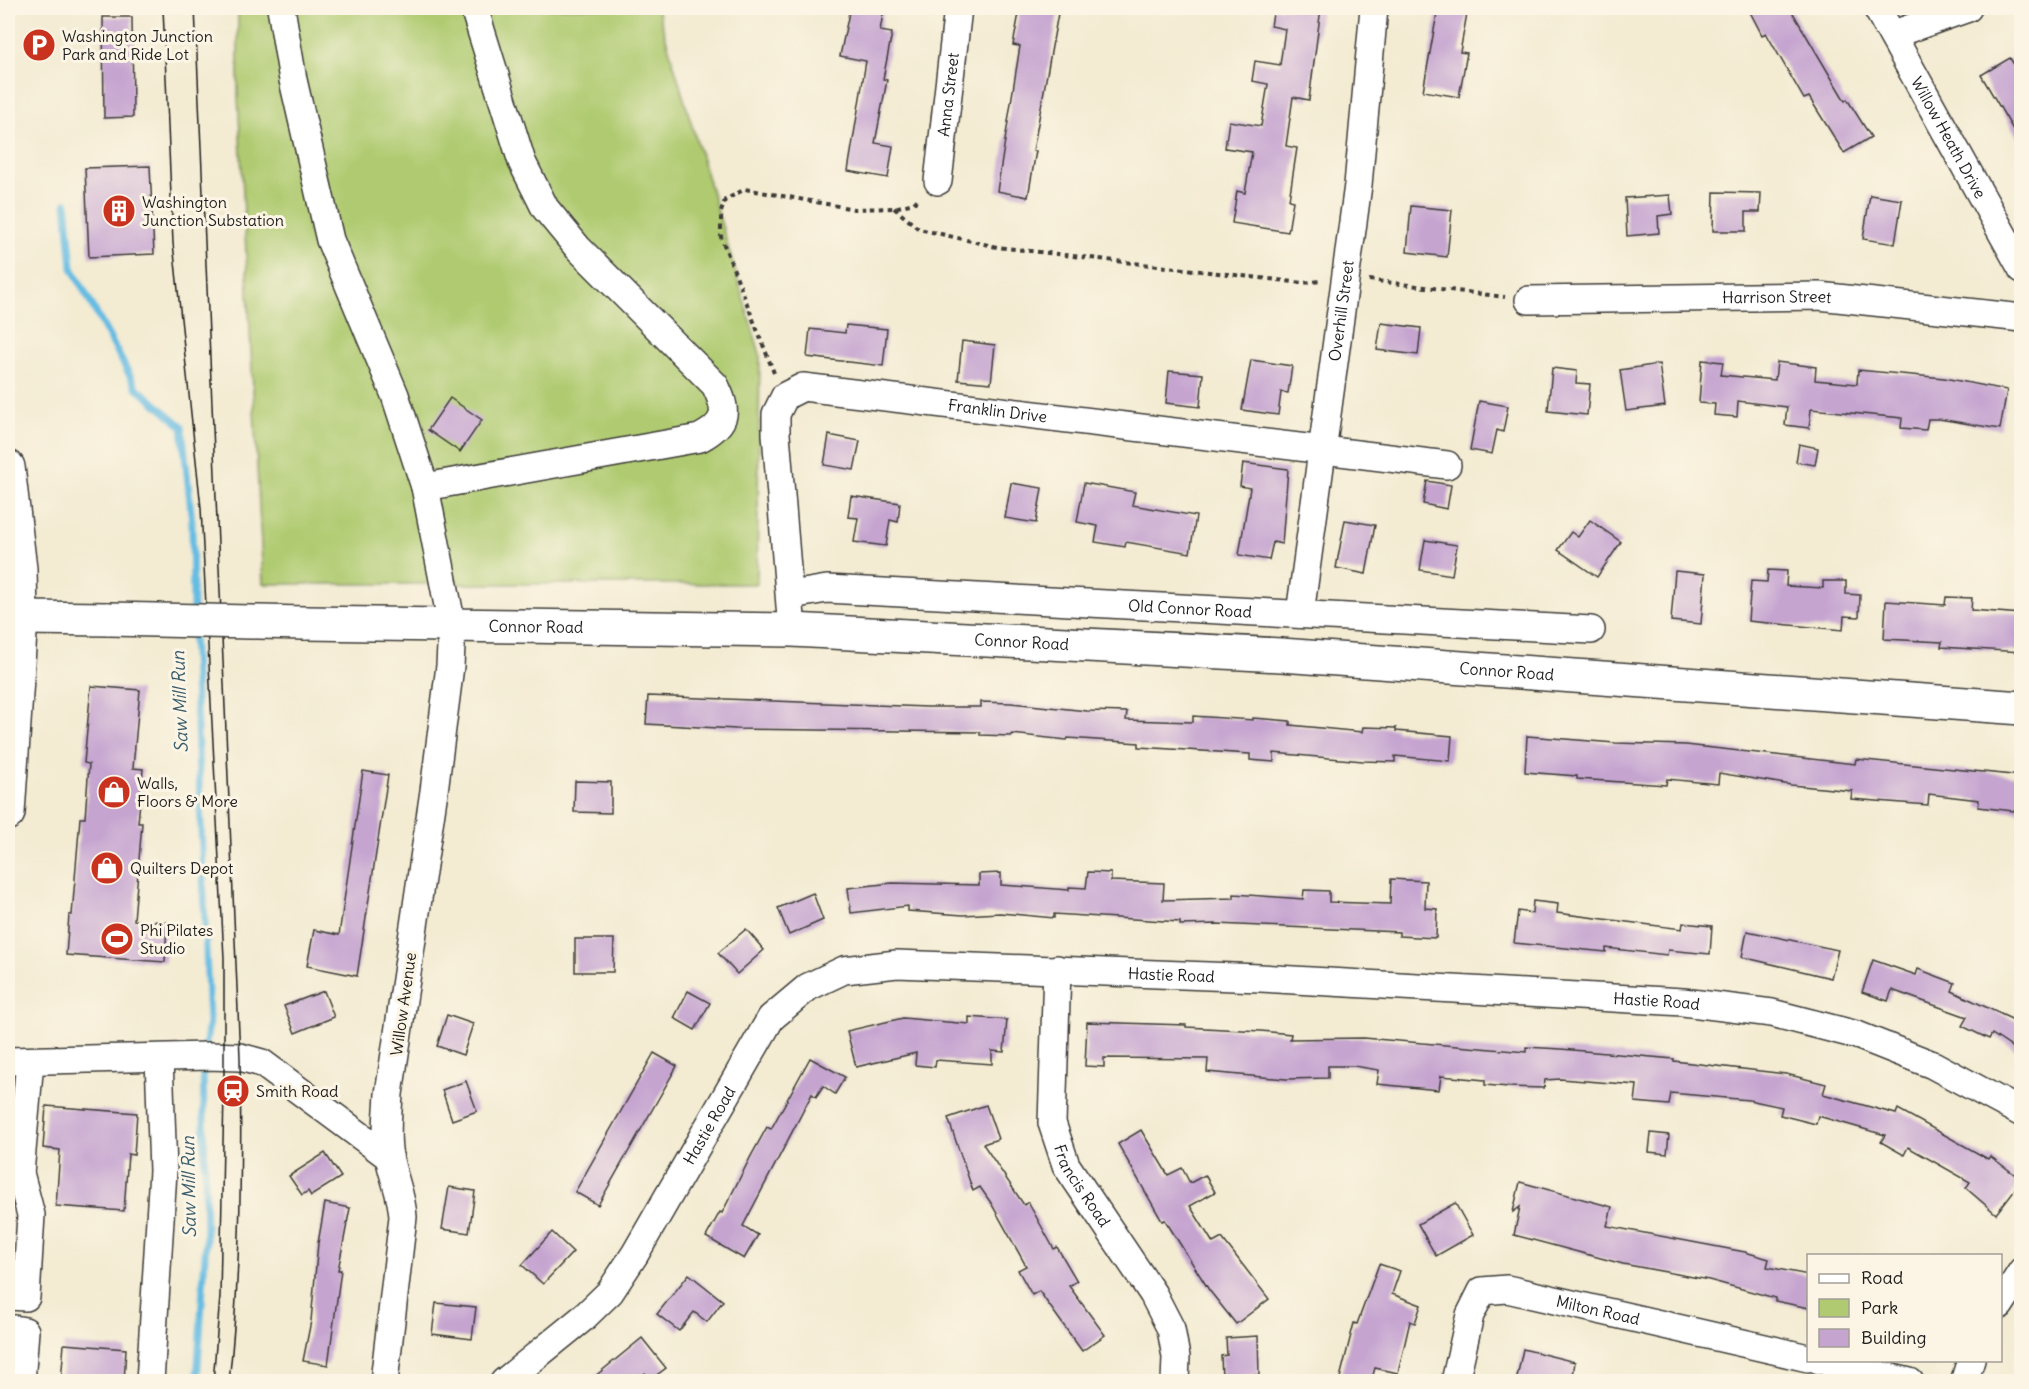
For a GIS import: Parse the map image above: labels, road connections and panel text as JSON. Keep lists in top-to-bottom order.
{
  "streets": {
    "main road": ["Connor Road"],
    "street": [
      "Anna Street",
      "Willow Heath Drive",
      "Harrison Street",
      "Overhill Street",
      "Franklin Drive",
      "Old Connor Road",
      "Hastie Road",
      "Willow Avenue",
      "Francis Road",
      "Milton Road"
    ]
  },
  "crossings": [
    ["Overhill Street", "Franklin Drive"],
    ["Overhill Street", "Old Connor Road"],
    ["Connor Road", "Willow Avenue"],
    ["Hastie Road", "Francis Road"]
  ],
  "water": ["Saw Mill Run"],
  "places": {
    "parking": ["Washington Junction Park and Ride Lot"],
    "building": ["Washington Junction Substation"],
    "shop": ["Walls, Floors & More", "Quilters Depot"],
    "sports": ["Phi Pilates Studio"],
    "station": ["Smith Road"]
  },
  "legend": ["Road", "Park", "Building"]
}
